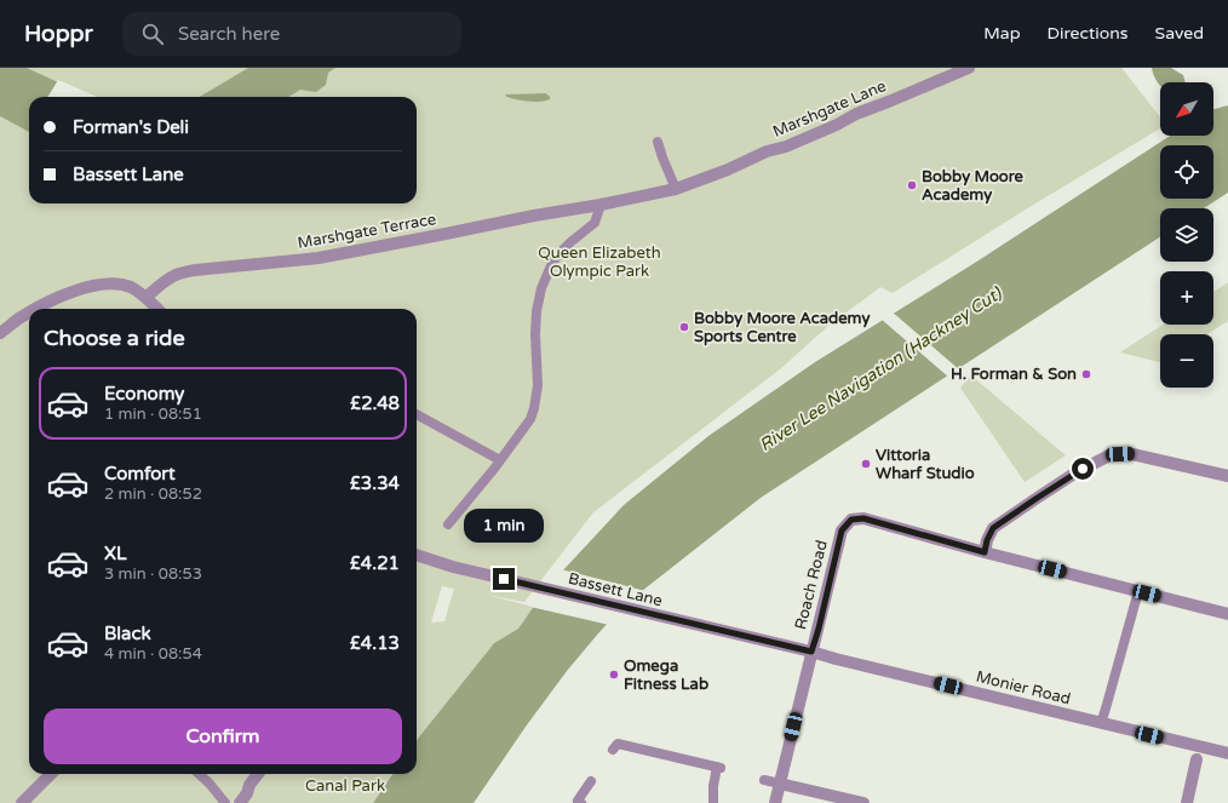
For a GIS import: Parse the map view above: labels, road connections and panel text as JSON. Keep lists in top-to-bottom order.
{
  "streets": {
    "street": [
      "Marshgate Lane",
      "Marshgate Terrace",
      "Roach Road",
      "Bassett Lane",
      "Monier Road"
    ]
  },
  "crossings": [
    ["Marshgate Lane", "Marshgate Terrace"],
    ["Roach Road", "Bassett Lane"],
    ["Roach Road", "Monier Road"],
    ["Bassett Lane", "Monier Road"]
  ],
  "water": ["River Lee Navigation (Hackney Cut)"],
  "parks": ["Queen Elizabeth Olympic Park", "Canal Park"],
  "places": [
    "Bobby Moore Academy",
    "Bobby Moore Academy Sports Centre",
    "H. Forman & Son",
    "Vittoria Wharf Studio",
    "Omega Fitness Lab"
  ],
  "north": "bottom left",
  "page": {
    "header": "Hoppr",
    "search": "Search here",
    "nav": ["Map", "Directions", "Saved"],
    "map_buttons": ["+", "−"],
    "banner": ["Forman's Deli", "Bassett Lane"],
    "heading": "Choose a ride",
    "list": [
      {
        "name": "Economy",
        "note": "1 min · 08:51",
        "value": "£2.48"
      },
      {
        "name": "Comfort",
        "note": "2 min · 08:52",
        "value": "£3.34"
      },
      {
        "name": "XL",
        "note": "3 min · 08:53",
        "value": "£4.21"
      },
      {
        "name": "Black",
        "note": "4 min · 08:54",
        "value": "£4.13"
      }
    ],
    "bubble": "1 min",
    "buttons": "Confirm"
  }
}
